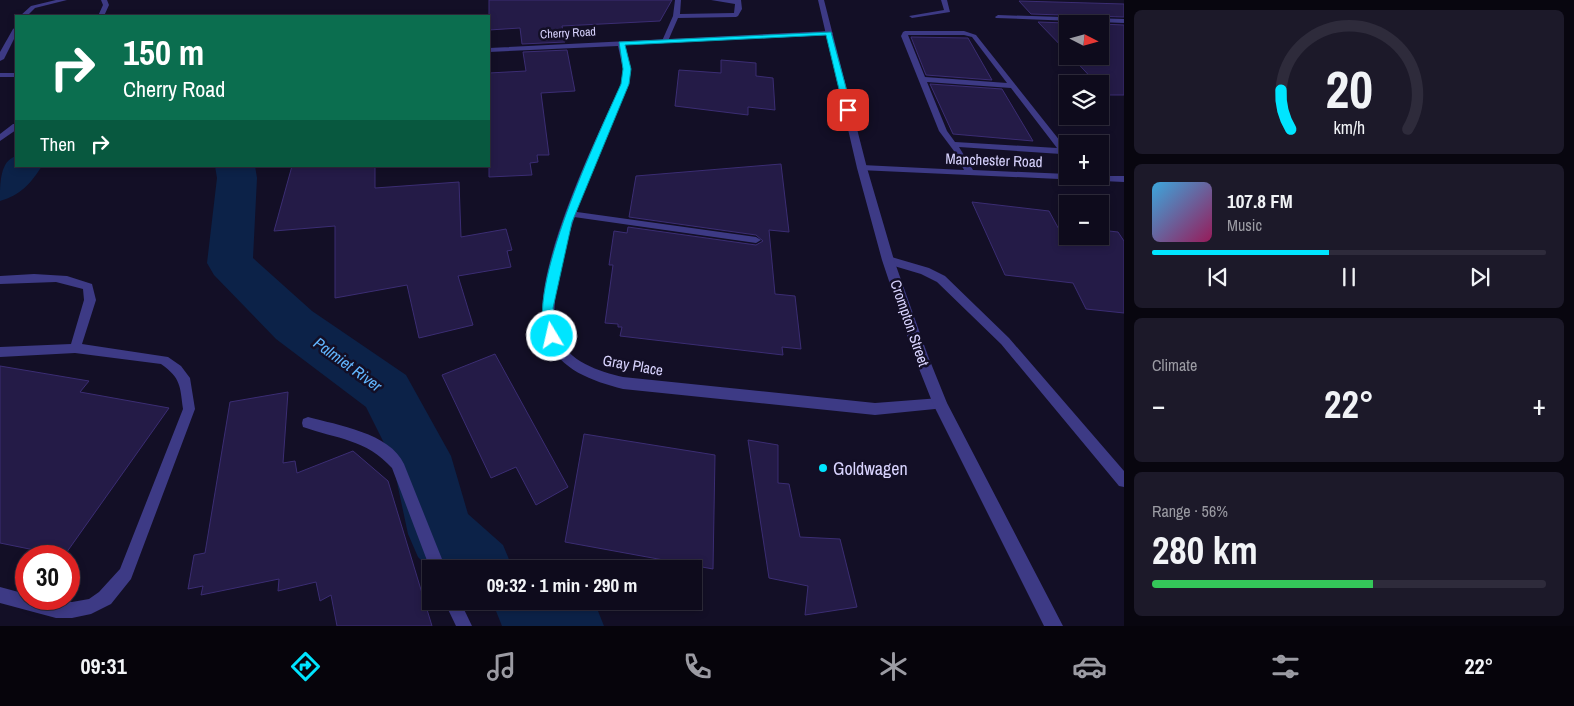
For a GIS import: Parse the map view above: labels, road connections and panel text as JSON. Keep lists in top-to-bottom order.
{
  "streets": {
    "street": ["Cherry Road", "Crompton Street", "Gray Place"],
    "lane": ["Manchester Road"]
  },
  "crossings": [
    ["Cherry Road", "Crompton Street"],
    ["Cherry Road", "Gray Place"],
    ["Manchester Road", "Crompton Street"],
    ["Crompton Street", "Gray Place"]
  ],
  "water": ["Palmiet River"],
  "places": ["Goldwagen"],
  "north": "right",
  "page": {
    "map_buttons": ["+", "−"],
    "turn": ["150 m", "Cherry Road"],
    "then": "Then",
    "song": ["107.8 FM", "Music"],
    "tile": [
      "Climate",
      ["Range · 56%", "280 km"]
    ],
    "heat": ["−", "22°", "+"],
    "limit": "30",
    "trip": "09:32 · 1 min · 290 m",
    "tabs": ["09:31", "22°"],
    "gauge": ["20", "km/h"]
  }
}
